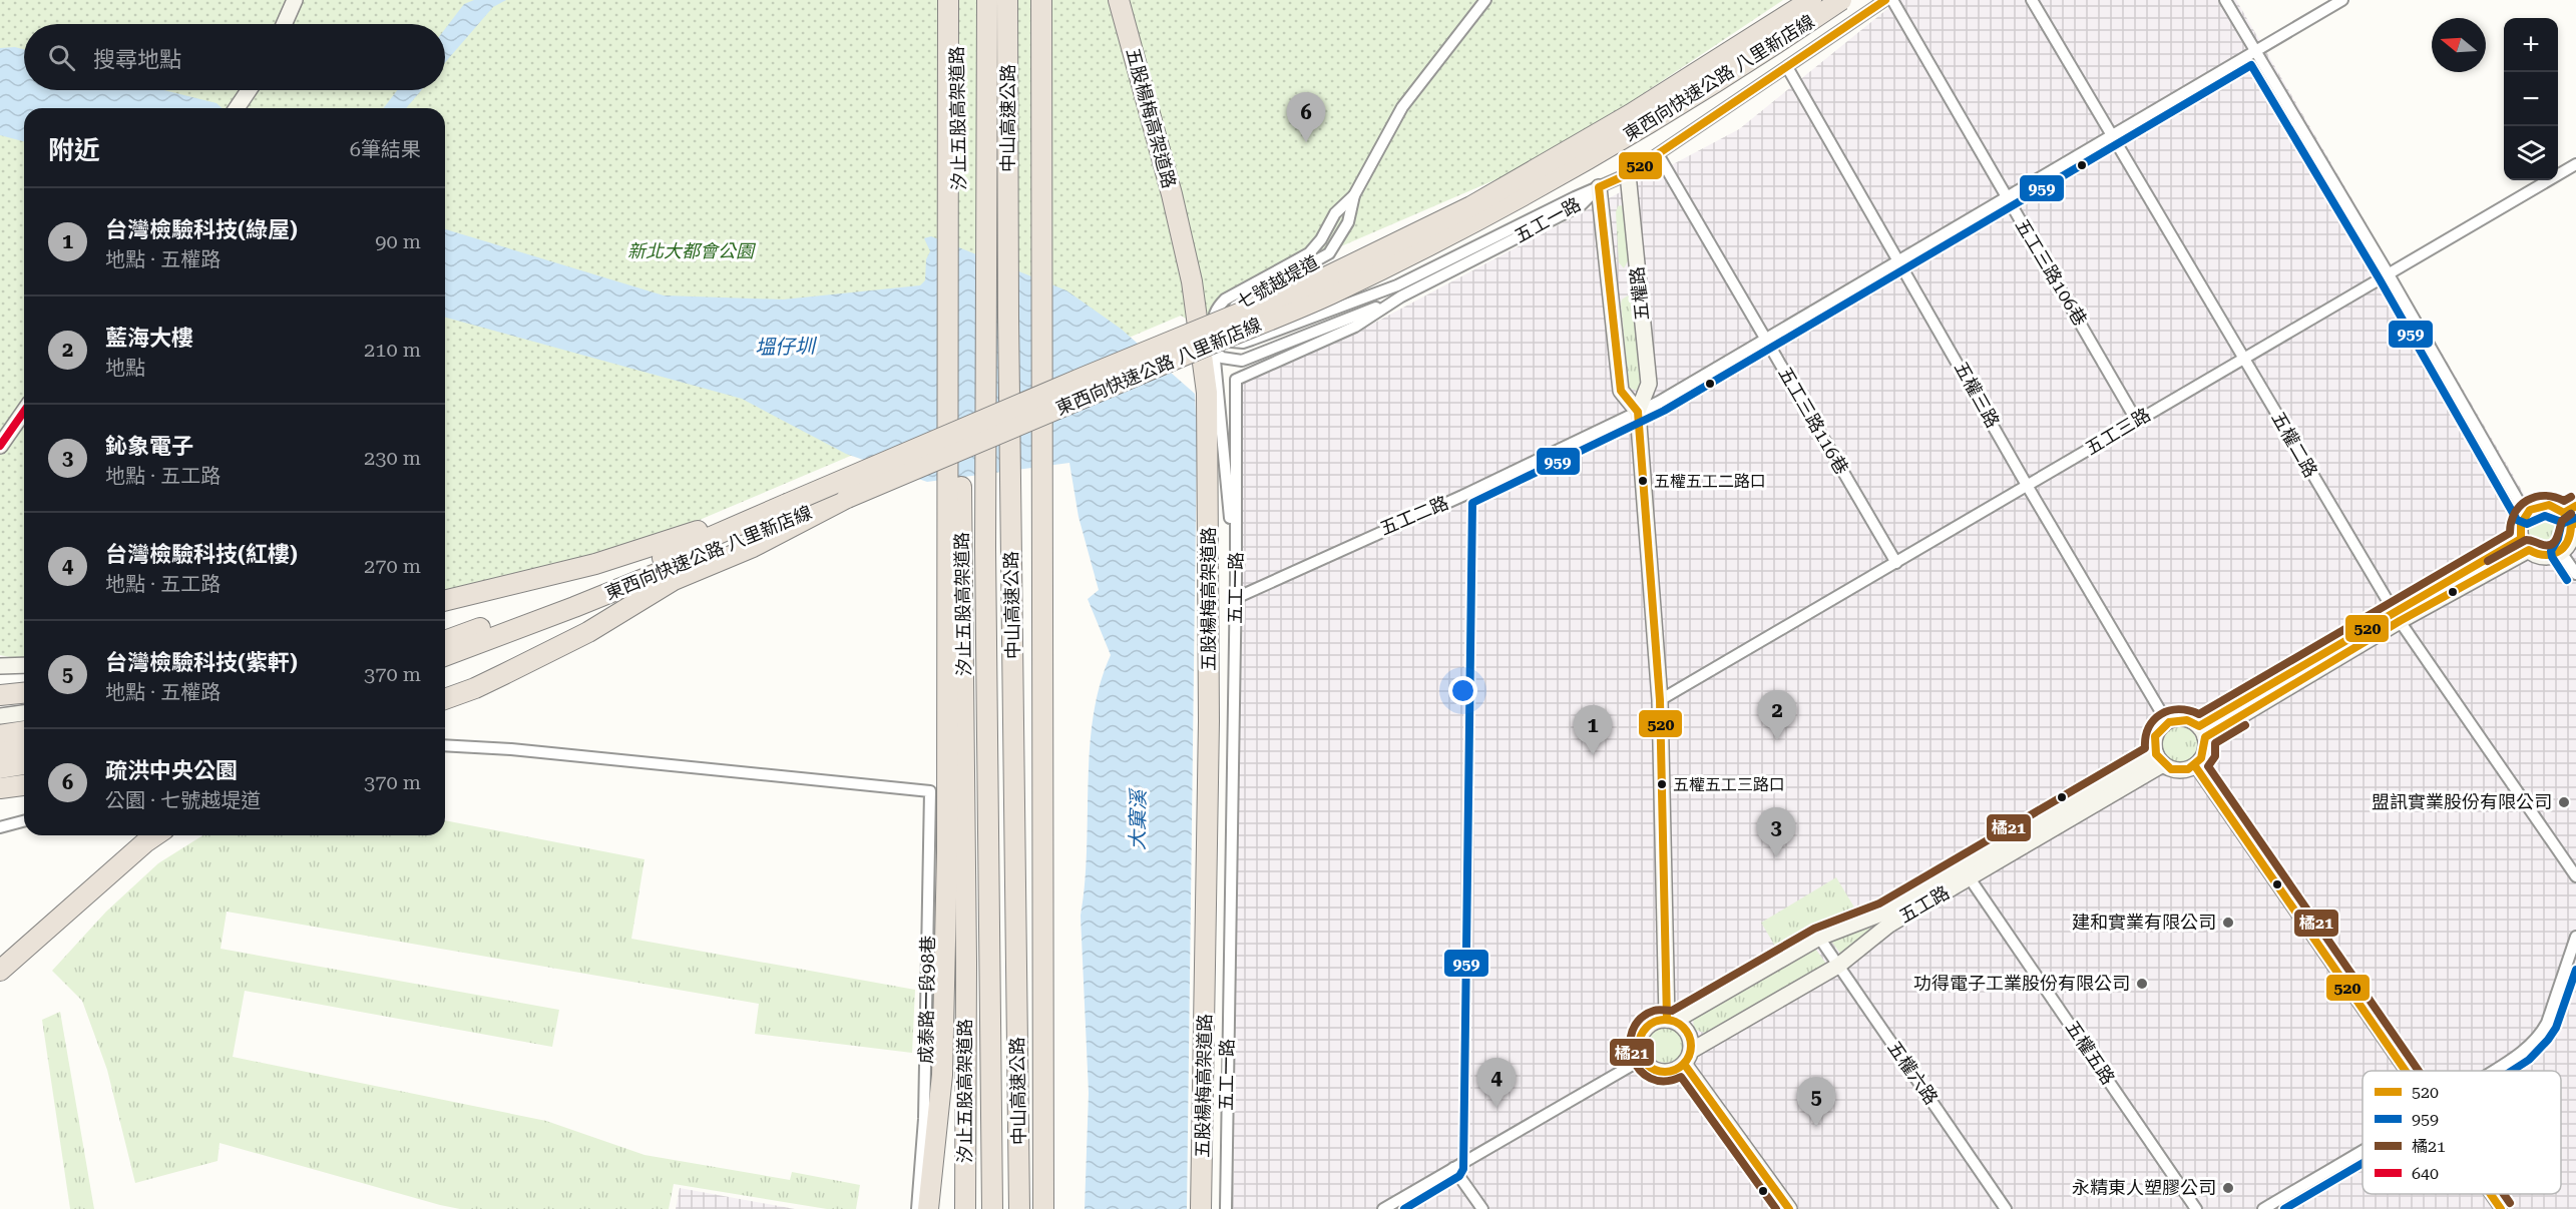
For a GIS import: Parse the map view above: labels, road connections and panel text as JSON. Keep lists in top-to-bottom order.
{
  "streets": {
    "highway": [
      "東西向快速公路 八里新店線",
      "汐止五股高架道路",
      "中山高速公路",
      "五股楊梅高架道路"
    ],
    "street": [
      "五工一路",
      "五工三路106巷",
      "七號越堤道",
      "五權路",
      "五權三路",
      "五工三路116巷",
      "五工三路",
      "五權二路",
      "五工二路",
      "五工路",
      "成泰路一段98巷",
      "五權五路",
      "五權六路"
    ]
  },
  "crossings": [
    ["五工一路", "七號越堤道"],
    ["五工一路", "五權路"],
    ["五工一路", "五權三路"],
    ["五工一路", "五工三路116巷"],
    ["五工一路", "五工二路"],
    ["五工三路106巷", "五工三路"],
    ["五工三路106巷", "五工二路"],
    ["五權路", "五工三路"],
    ["五權路", "五工二路"],
    ["五權路", "五工路"],
    ["五權三路", "五工三路"],
    ["五權三路", "五工二路"],
    ["五權三路", "五工路"],
    ["五工三路116巷", "五工三路"],
    ["五工三路116巷", "五工二路"],
    ["五工三路", "五權二路"],
    ["五權二路", "五工二路"],
    ["五工路", "五權五路"],
    ["五工路", "五權六路"]
  ],
  "water": ["塭仔圳", "大窠溪"],
  "parks": ["新北大都會公園"],
  "places": [
    "五權五工二路口",
    "五權五工三路口",
    "盟訊實業股份有限公司",
    "建和實業有限公司",
    "功得電子工業股份有限公司",
    "永精東人塑膠公司"
  ],
  "lines": [
    "transit line 520",
    "transit line 959",
    "transit line 640",
    "transit line 橘21"
  ],
  "legend": [
    "520",
    "959",
    "橘21",
    "640"
  ],
  "north": "left",
  "page": {
    "map_buttons": ["+", "−"],
    "search": "搜尋地點",
    "pins": [
      "6",
      "2",
      "1",
      "3",
      "4",
      "5"
    ],
    "heading": ["附近", "6筆結果"],
    "list": [
      {
        "mark": "1",
        "name": "台灣檢驗科技(綠屋)",
        "note": "地點 · 五權路",
        "value": "90 m"
      },
      {
        "mark": "2",
        "name": "藍海大樓",
        "note": "地點",
        "value": "210 m"
      },
      {
        "mark": "3",
        "name": "鈊象電子",
        "note": "地點 · 五工路",
        "value": "230 m"
      },
      {
        "mark": "4",
        "name": "台灣檢驗科技(紅樓)",
        "note": "地點 · 五工路",
        "value": "270 m"
      },
      {
        "mark": "5",
        "name": "台灣檢驗科技(紫軒)",
        "note": "地點 · 五權路",
        "value": "370 m"
      },
      {
        "mark": "6",
        "name": "疏洪中央公園",
        "note": "公園 · 七號越堤道",
        "value": "370 m"
      }
    ]
  }
}
